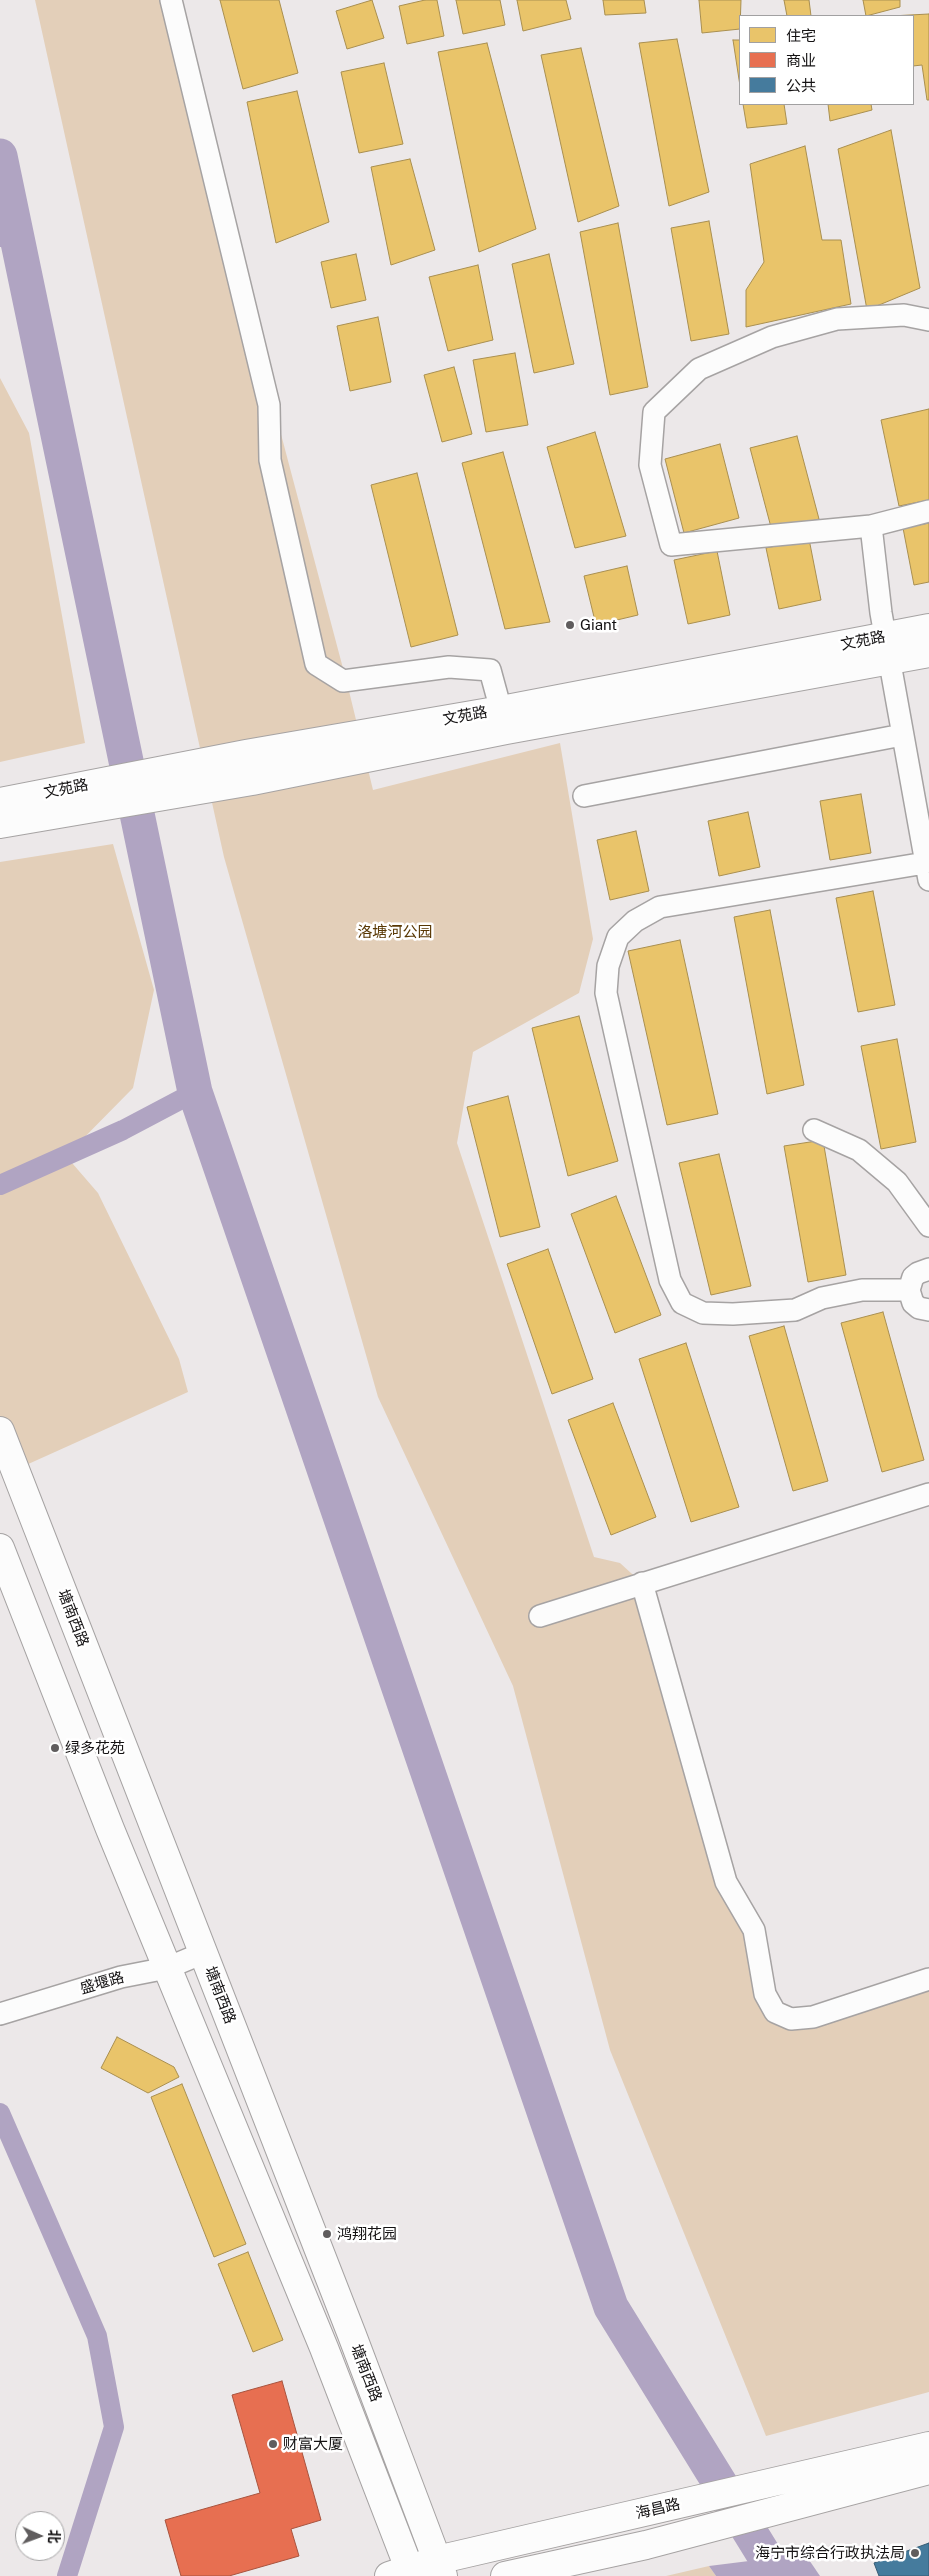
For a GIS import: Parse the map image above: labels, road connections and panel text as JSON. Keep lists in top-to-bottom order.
{
  "streets": {
    "main road": ["文苑路", "塘南西路", "海昌路"],
    "street": ["盛堰路"]
  },
  "crossings": [
    ["塘南西路", "盛堰路"],
    ["塘南西路", "海昌路"]
  ],
  "parks": ["洛塘河公园"],
  "places": [
    "Giant",
    "绿多花苑",
    "鸿翔花园",
    "财富大厦",
    "海宁市综合行政执法局"
  ],
  "legend": ["住宅", "商业", "公共"],
  "north": "right"
}
